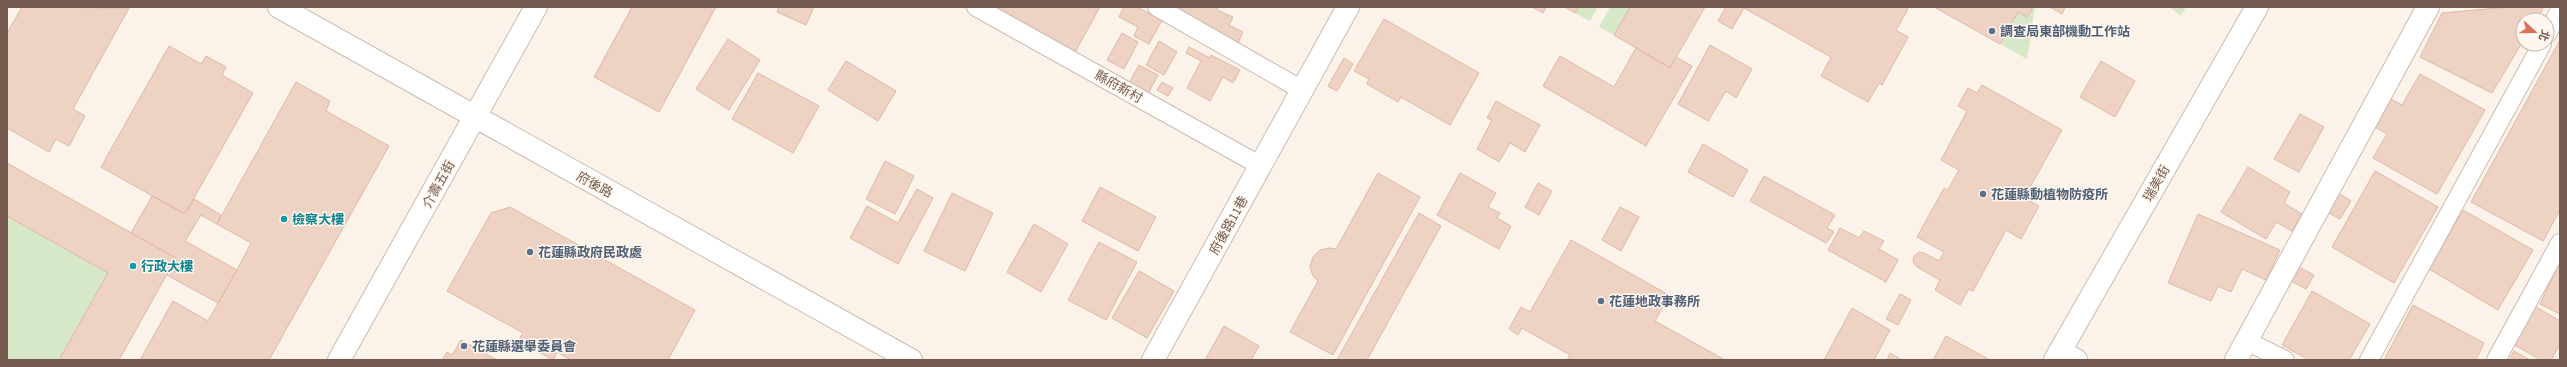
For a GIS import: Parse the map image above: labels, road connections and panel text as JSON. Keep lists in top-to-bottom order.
{
  "streets": {
    "street": [
      "瑞美街",
      "介壽五街",
      "府後路",
      "府後路11巷"
    ],
    "lane": ["縣府新村"]
  },
  "crossings": [
    ["縣府新村", "府後路11巷"],
    ["介壽五街", "府後路"]
  ],
  "places": [
    "調查局東部機動工作站",
    "花蓮縣動植物防疫所",
    "檢察大樓",
    "花蓮縣政府民政處",
    "行政大樓",
    "花蓮地政事務所",
    "花蓮縣選舉委員會"
  ],
  "north": "right"
}
